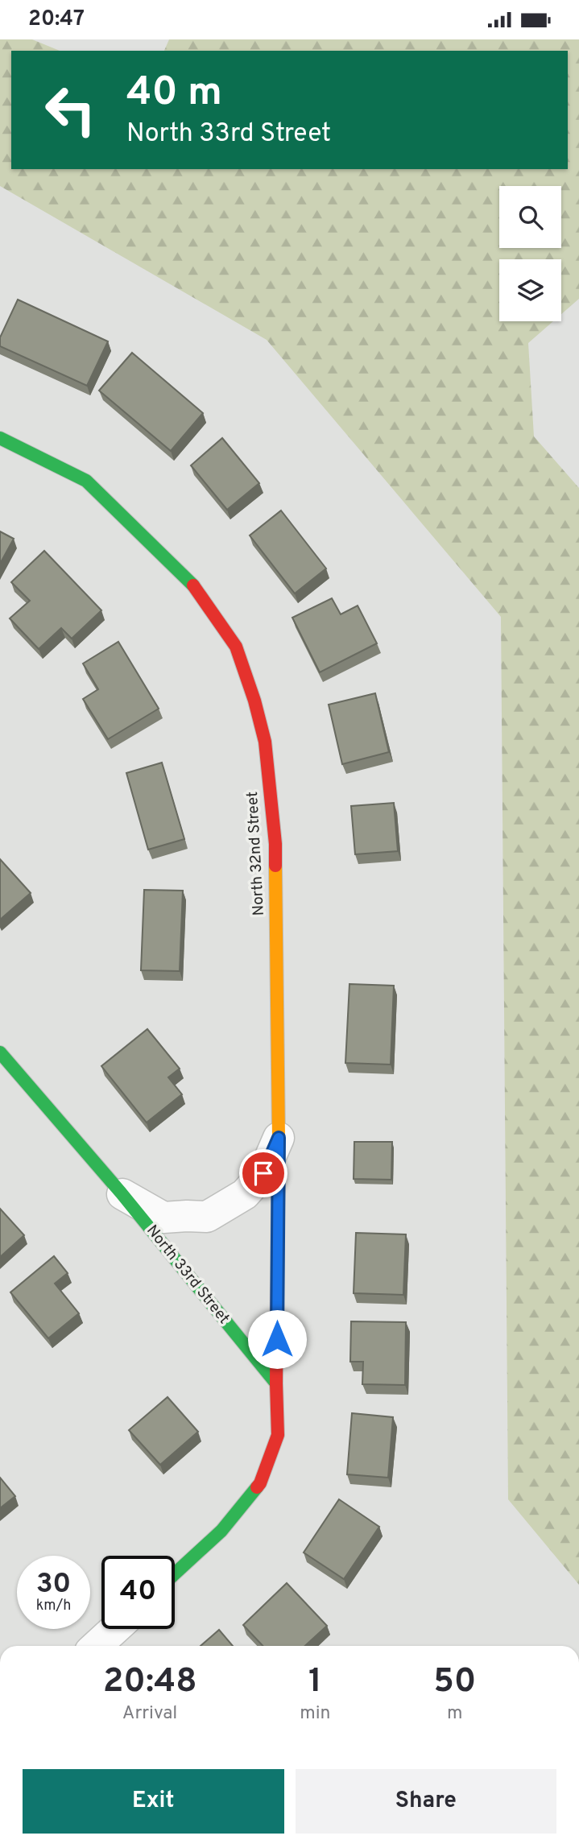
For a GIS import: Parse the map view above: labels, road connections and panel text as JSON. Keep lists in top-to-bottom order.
{
  "streets": {
    "street": ["North 32nd Street", "North 33rd Street"]
  },
  "crossings": [
    ["North 32nd Street", "North 33rd Street"]
  ],
  "page": {
    "status": "20:47",
    "turn": ["40 m", "North 33rd Street"],
    "speed": "30 km/h",
    "limit": "40",
    "eta": [
      "20:48",
      "Arrival",
      "1",
      "min",
      "50",
      "m"
    ],
    "buttons": ["Exit", "Share"]
  }
}
